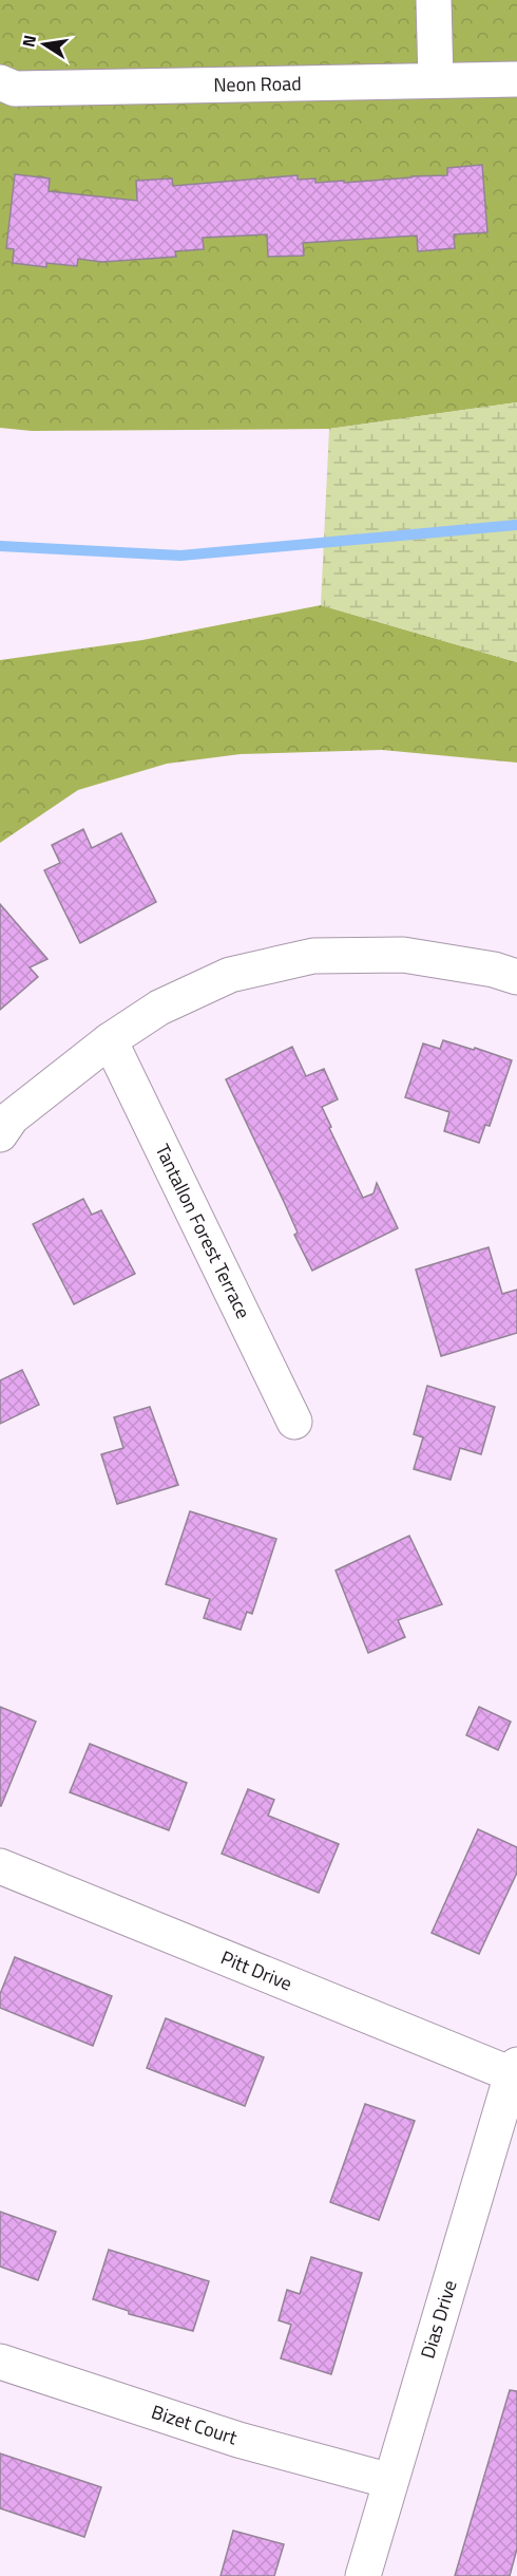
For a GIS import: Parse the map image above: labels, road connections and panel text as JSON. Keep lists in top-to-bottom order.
{
  "streets": {
    "street": [
      "Neon Road",
      "Tantallon Forest Terrace",
      "Pitt Drive",
      "Dias Drive",
      "Bizet Court"
    ]
  },
  "crossings": [
    ["Pitt Drive", "Dias Drive"],
    ["Dias Drive", "Bizet Court"]
  ],
  "north": "left"
}
